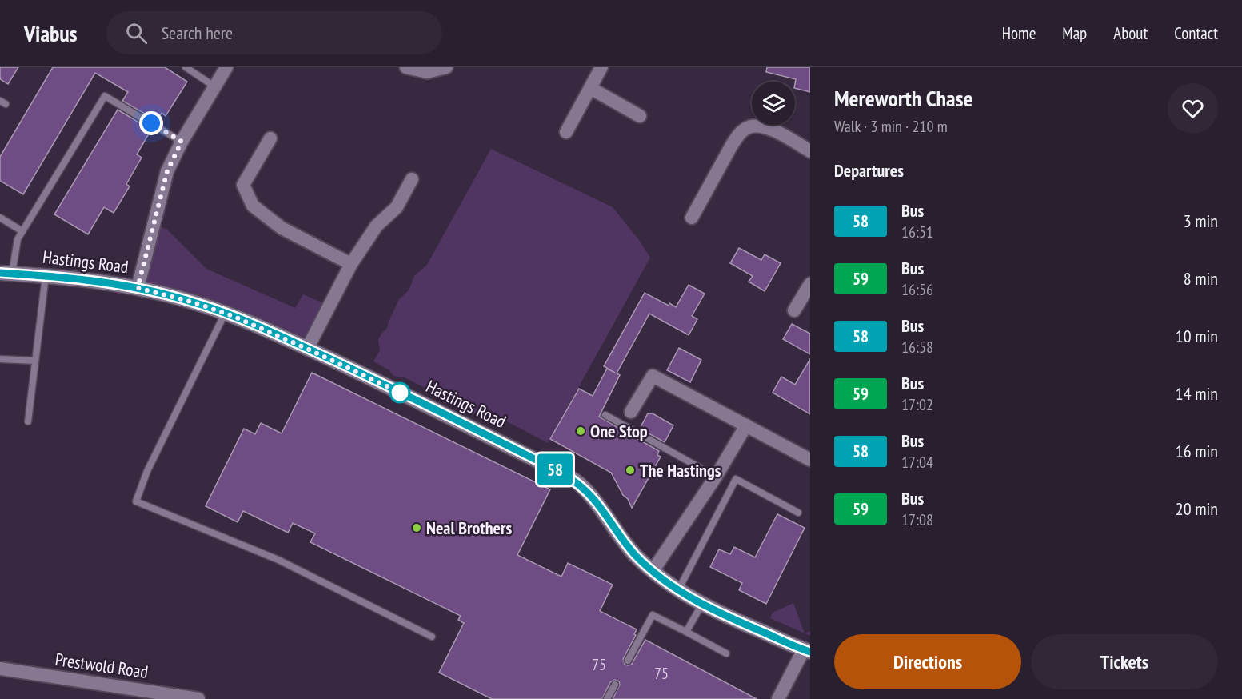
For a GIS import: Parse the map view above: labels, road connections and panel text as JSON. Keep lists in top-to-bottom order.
{
  "streets": {
    "street": ["Hastings Road", "Prestwold Road"]
  },
  "places": ["One Stop", "The Hastings", "Neal Brothers"],
  "lines": ["bus line 58"],
  "house_numbers": ["75", "75"],
  "page": {
    "header": "Viabus",
    "search": "Search here",
    "nav": [
      "Home",
      "Map",
      "About",
      "Contact"
    ],
    "on_map": "58",
    "heading": [
      ["Mereworth Chase", "Walk · 3 min · 210 m"],
      "Departures"
    ],
    "list": [
      {
        "mark": "58",
        "name": "Bus",
        "note": "16:51",
        "value": "3 min"
      },
      {
        "mark": "59",
        "name": "Bus",
        "note": "16:56",
        "value": "8 min"
      },
      {
        "mark": "58",
        "name": "Bus",
        "note": "16:58",
        "value": "10 min"
      },
      {
        "mark": "59",
        "name": "Bus",
        "note": "17:02",
        "value": "14 min"
      },
      {
        "mark": "58",
        "name": "Bus",
        "note": "17:04",
        "value": "16 min"
      },
      {
        "mark": "59",
        "name": "Bus",
        "note": "17:08",
        "value": "20 min"
      }
    ],
    "buttons": ["Directions", "Tickets"]
  }
}
